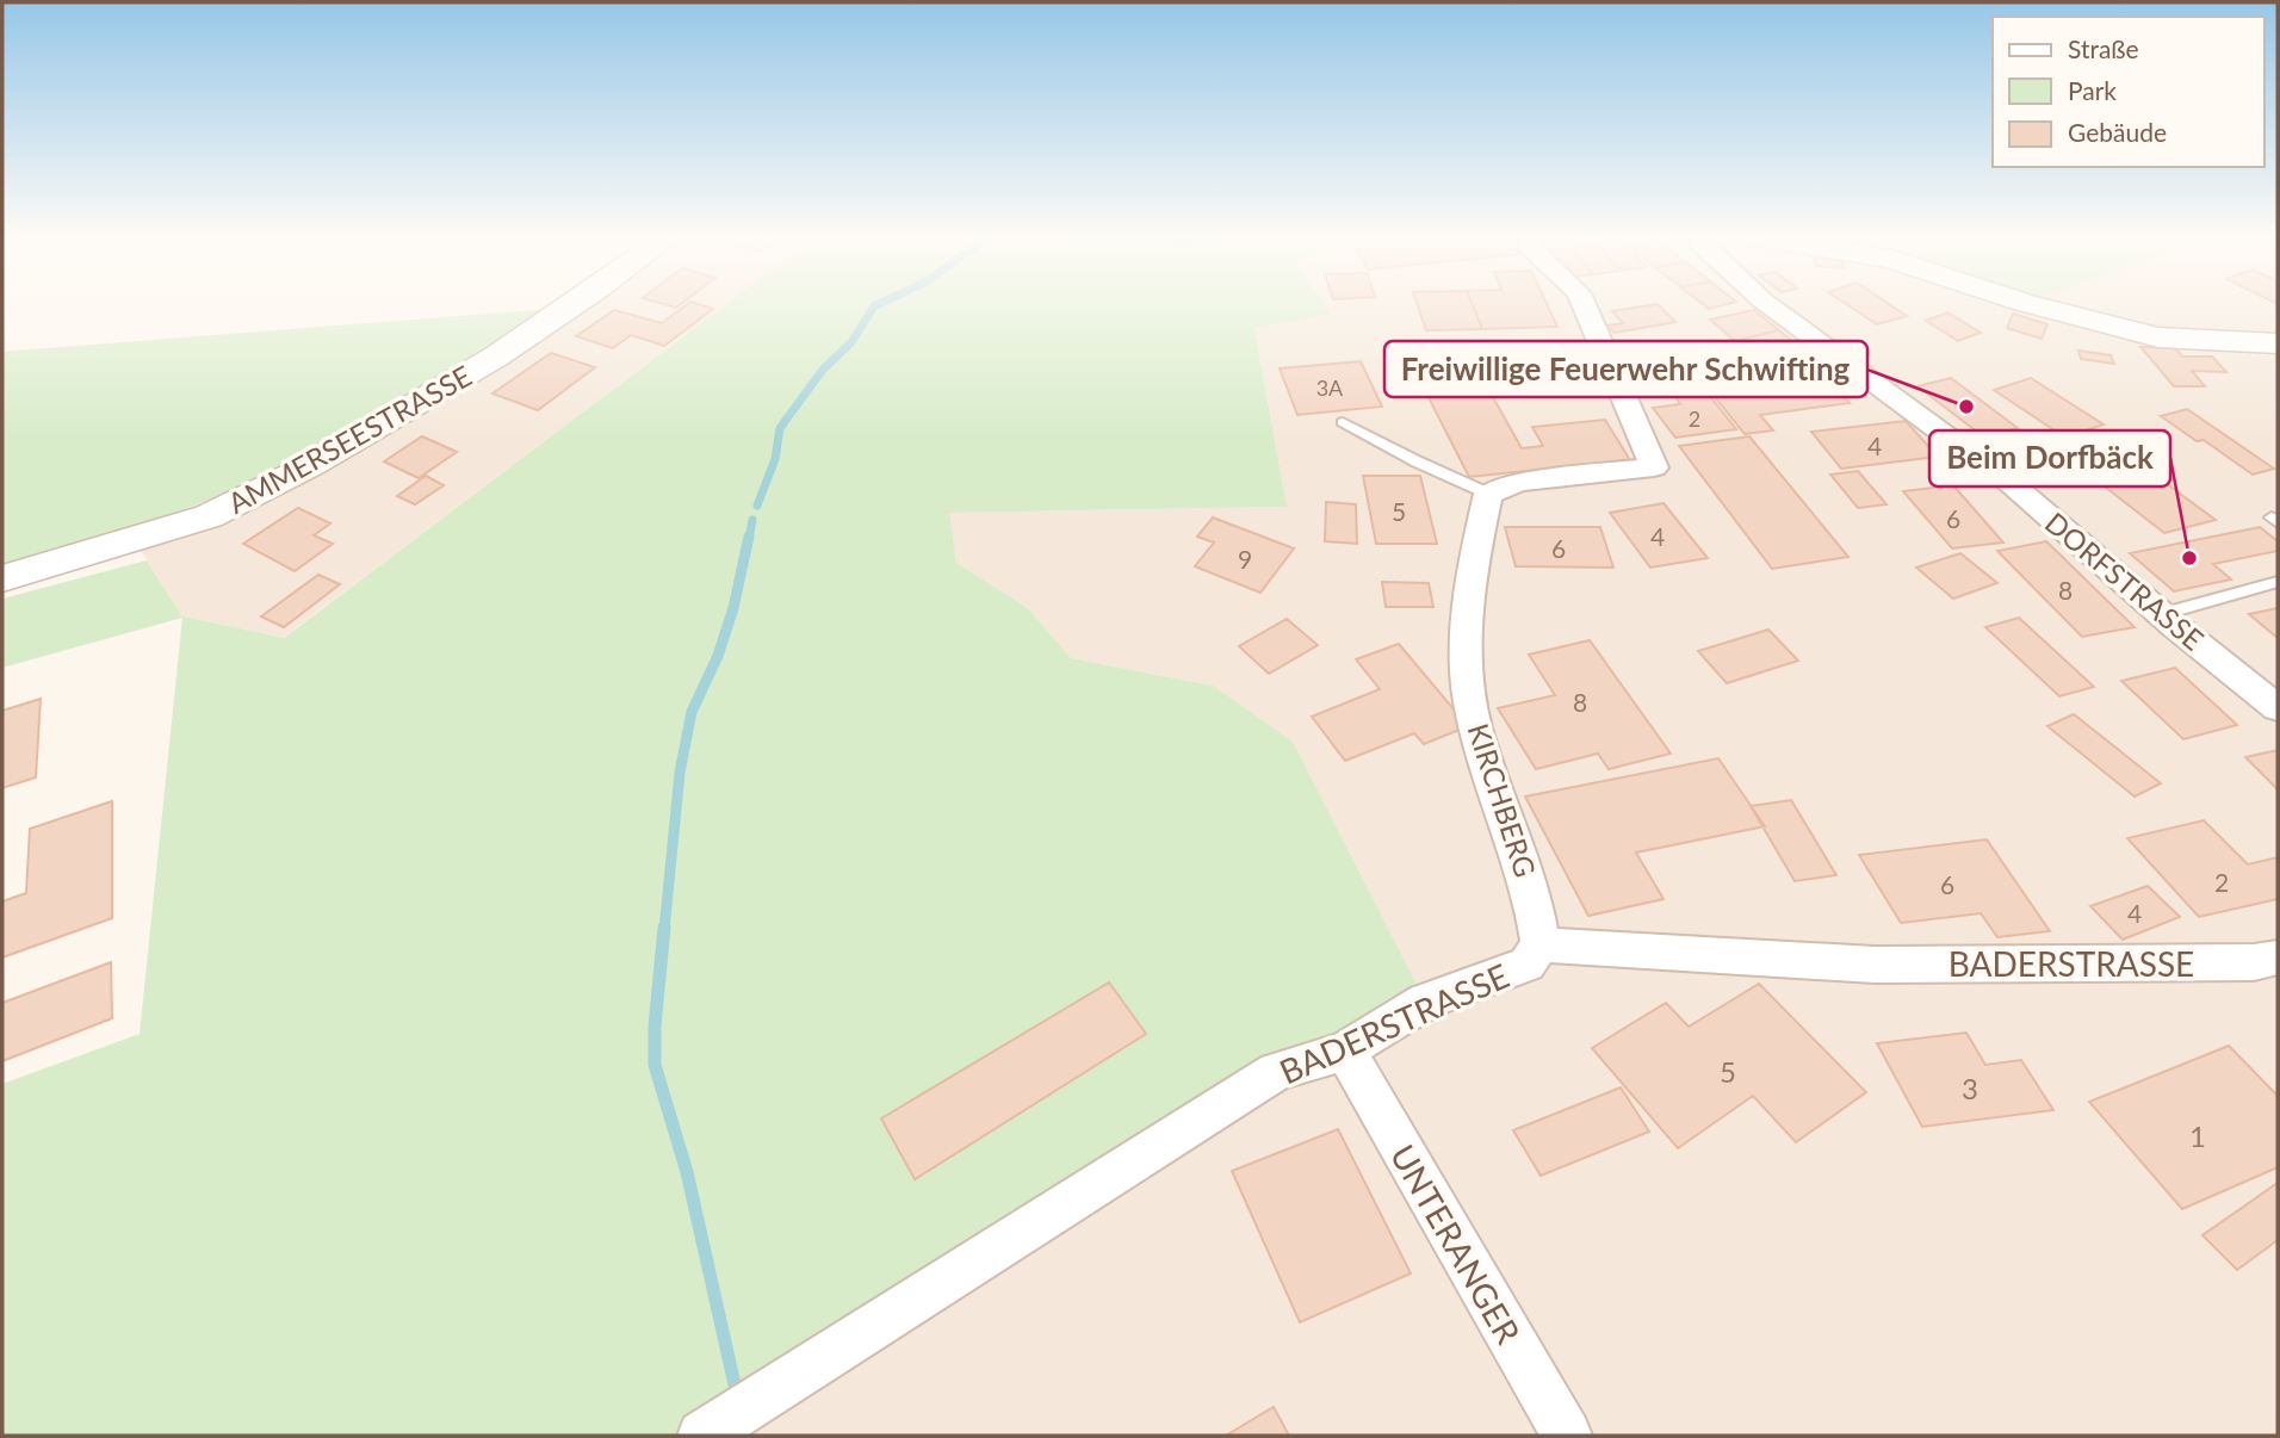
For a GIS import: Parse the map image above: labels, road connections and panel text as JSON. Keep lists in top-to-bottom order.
{
  "streets": {
    "street": [
      "AMMERSEESTRASSE",
      "DORFSTRASSE",
      "KIRCHBERG",
      "BADERSTRASSE",
      "UNTERANGER"
    ]
  },
  "crossings": [
    ["KIRCHBERG", "BADERSTRASSE"],
    ["BADERSTRASSE", "UNTERANGER"]
  ],
  "places": ["Freiwillige Feuerwehr Schwifting", "Beim Dorfbäck"],
  "house_numbers": [
    "3A",
    "2",
    "4",
    "5",
    "6",
    "4",
    "6",
    "9",
    "8",
    "8",
    "2",
    "6",
    "4",
    "5",
    "3",
    "1"
  ],
  "legend": ["Straße", "Park", "Gebäude"]
}
